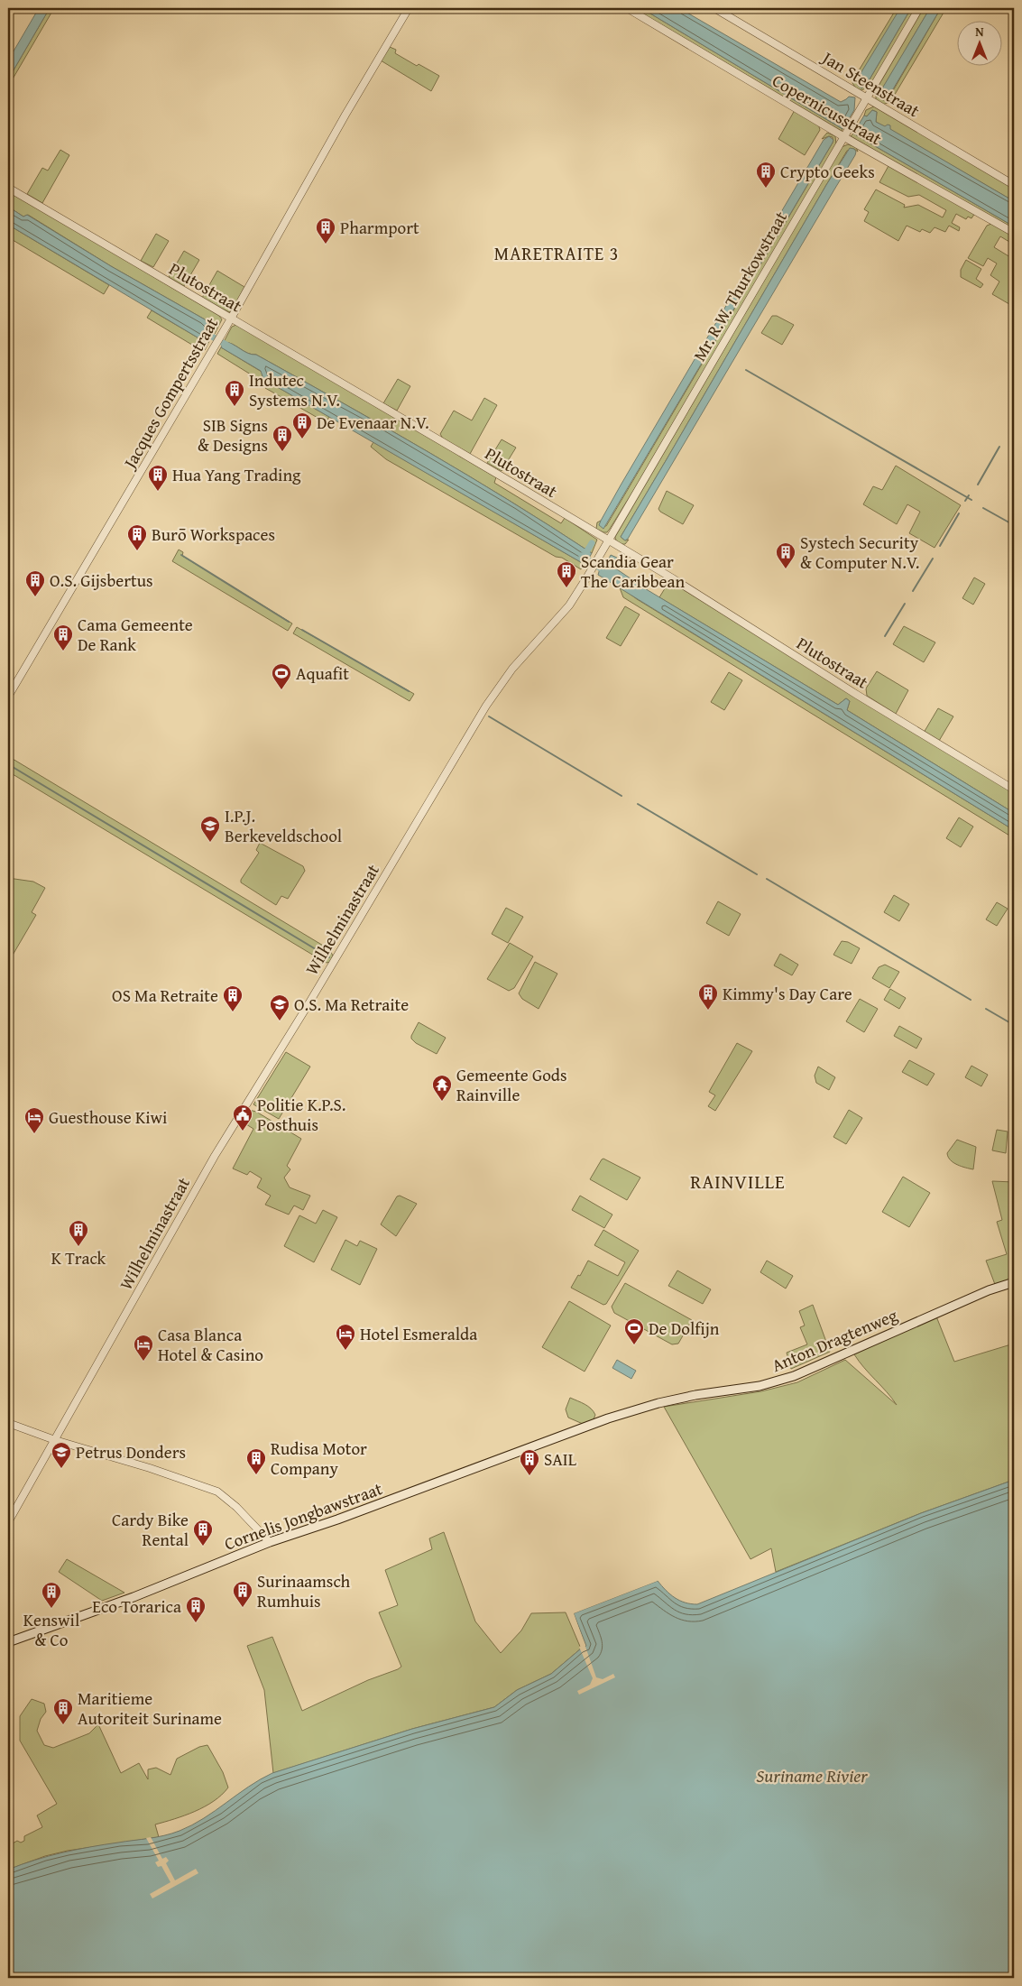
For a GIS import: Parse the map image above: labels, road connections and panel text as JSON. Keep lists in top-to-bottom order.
{
  "streets": {
    "main road": ["Anton Dragtenweg", "Cornelis Jongbawstraat"],
    "street": [
      "Jan Steenstraat",
      "Copernicusstraat",
      "Mr. R.W. Thurkowstraat",
      "Plutostraat",
      "Jacques Gompertsstraat",
      "Wilhelminastraat"
    ]
  },
  "crossings": [
    ["Jan Steenstraat", "Mr. R.W. Thurkowstraat"],
    ["Copernicusstraat", "Mr. R.W. Thurkowstraat"],
    ["Mr. R.W. Thurkowstraat", "Plutostraat"],
    ["Mr. R.W. Thurkowstraat", "Wilhelminastraat"],
    ["Plutostraat", "Jacques Gompertsstraat"],
    ["Anton Dragtenweg", "Cornelis Jongbawstraat"]
  ],
  "districts": ["MARETRAITE 3", "RAINVILLE"],
  "water": ["Suriname Rivier"],
  "places": {
    "building": [
      "Crypto Geeks",
      "Pharmport",
      "Indutec Systems N.V.",
      "De Evenaar N.V.",
      "SIB Signs & Designs",
      "Hua Yang Trading",
      "Burō Workspaces",
      "Systech Security & Computer N.V.",
      "Scandia Gear The Caribbean",
      "O.S. Gijsbertus",
      "Cama Gemeente De Rank",
      "Kimmy's Day Care",
      "OS Ma Retraite",
      "K Track",
      "Rudisa Motor Company",
      "SAIL",
      "Cardy Bike Rental",
      "Surinaamsch Rumhuis",
      "Kenswil & Co",
      "Eco Torarica",
      "Maritieme Autoriteit Suriname"
    ],
    "sports": ["Aquafit", "De Dolfijn"],
    "school or university": ["I.P.J. Berkeveldschool", "O.S. Ma Retraite", "Petrus Donders"],
    "temple": ["Gemeente Gods Rainville"],
    "public building": ["Politie K.P.S. Posthuis"],
    "hotel": ["Guesthouse Kiwi", "Hotel Esmeralda", "Casa Blanca Hotel & Casino"]
  },
  "north": "top"
}
